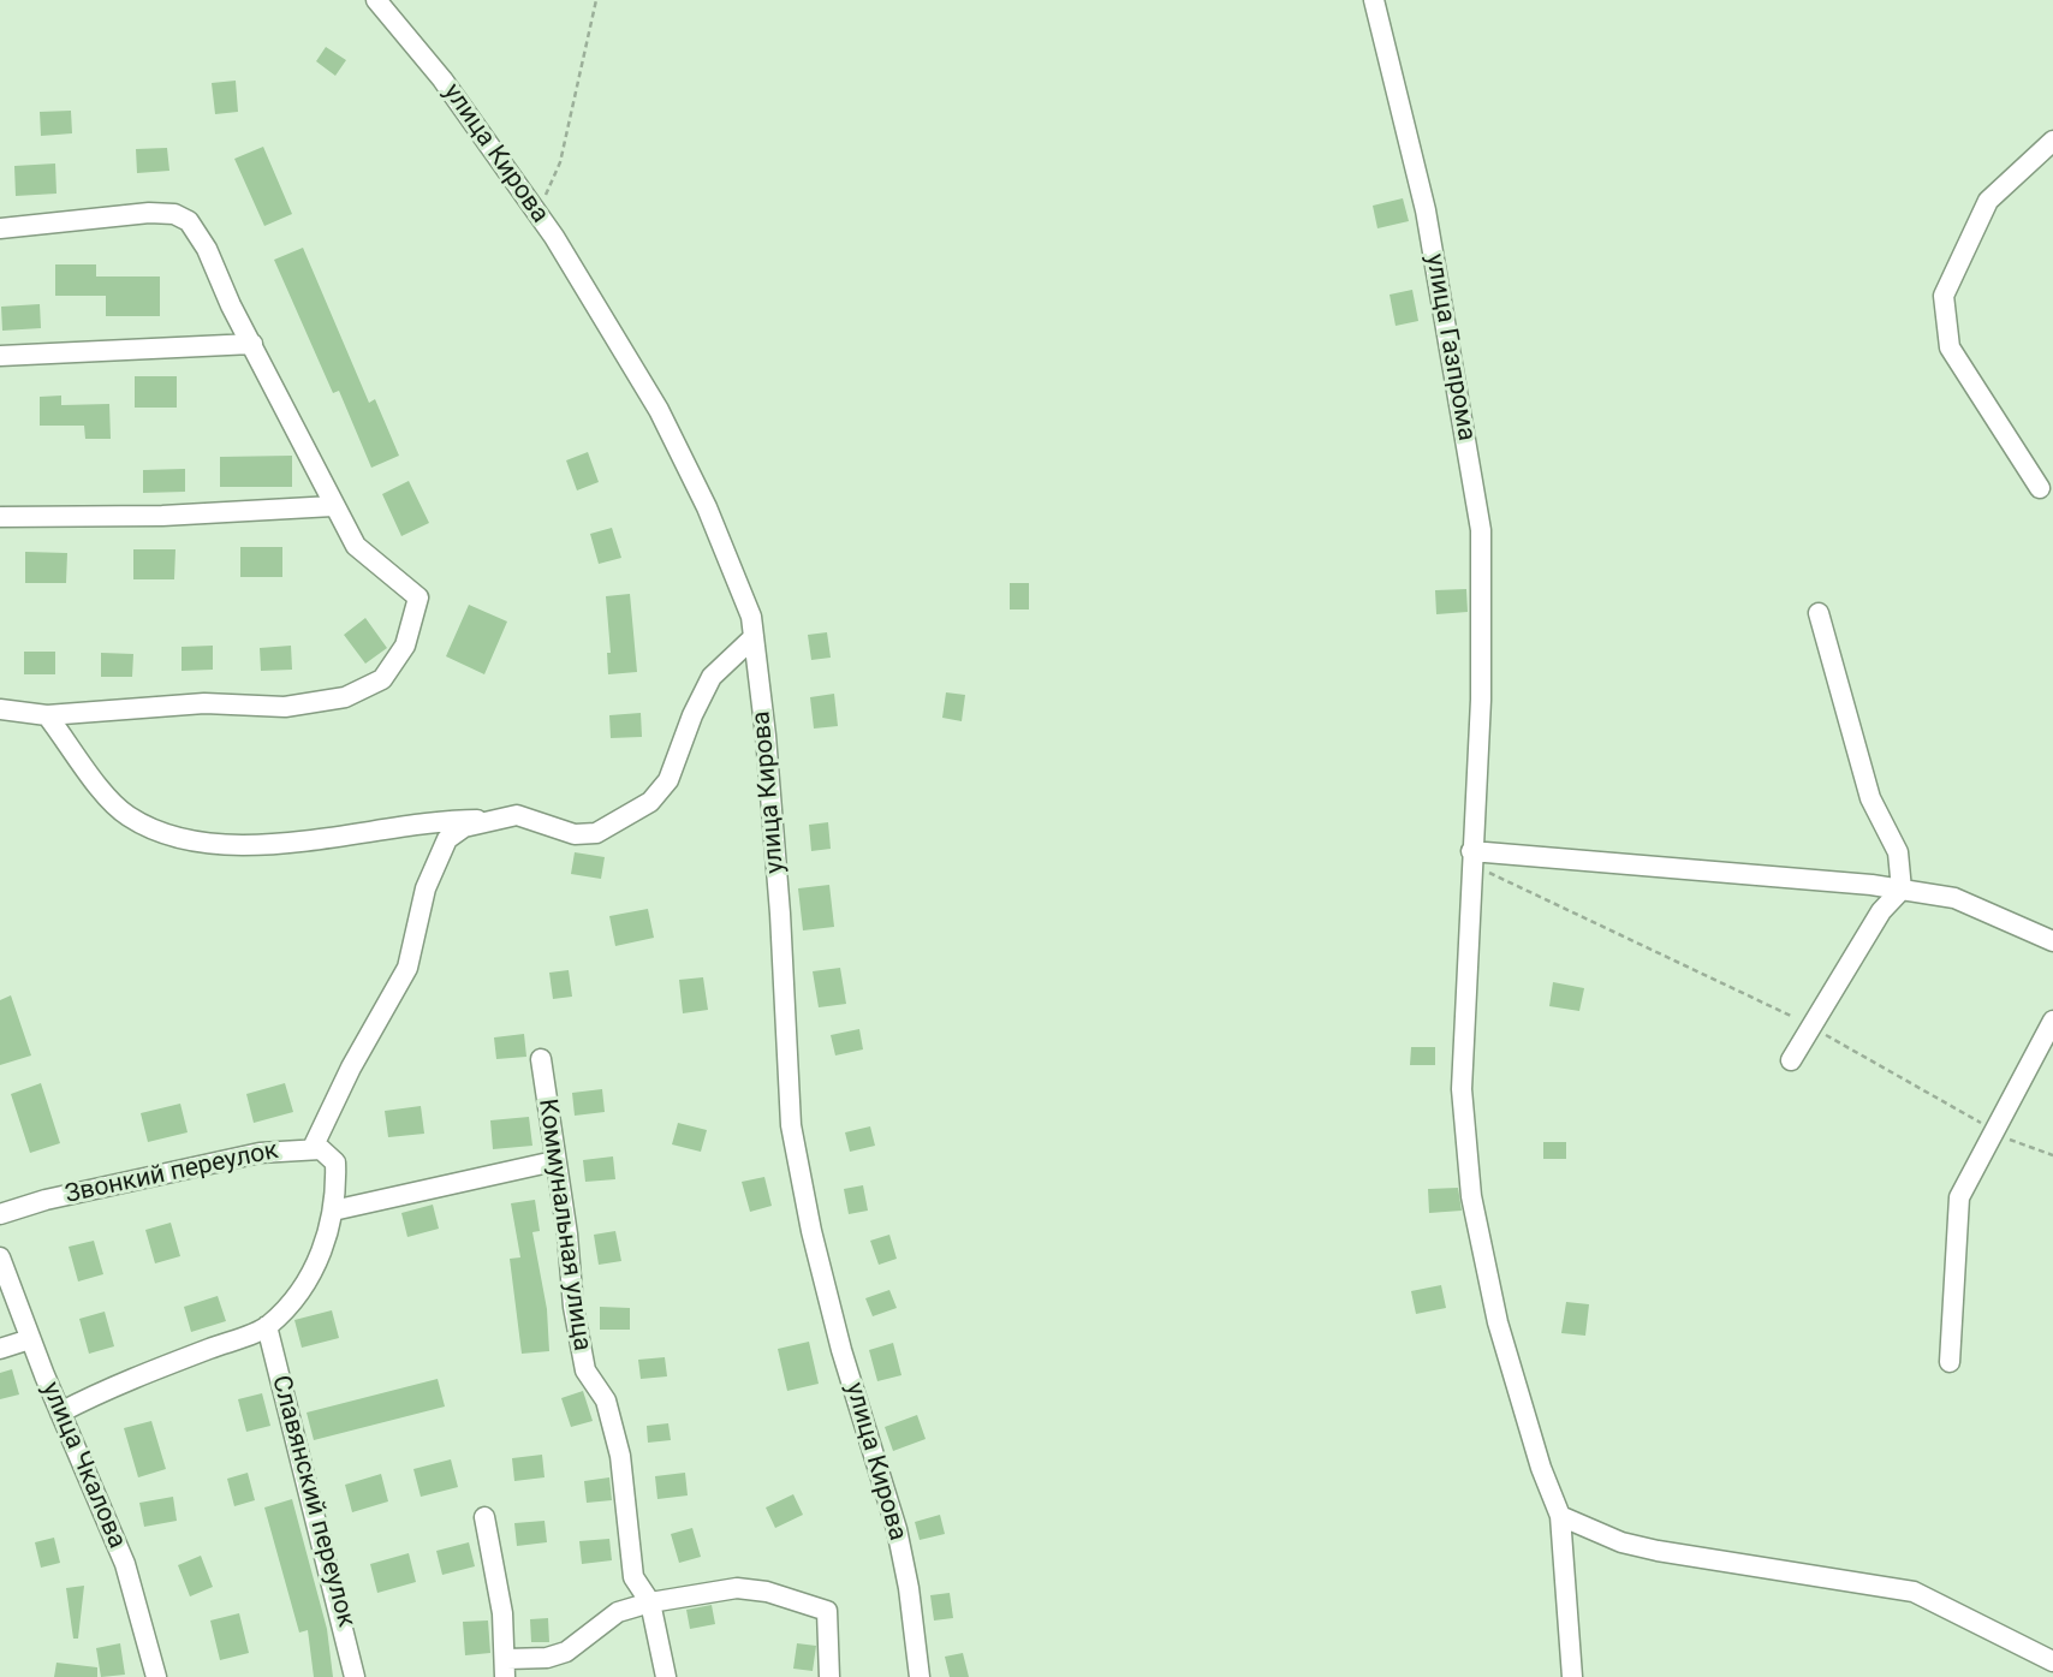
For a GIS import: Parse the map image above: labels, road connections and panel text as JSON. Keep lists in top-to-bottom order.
{
  "streets": {
    "street": [
      "улица Кирова",
      "улица Газпрома",
      "Звонкий переулок",
      "Коммунальная улица",
      "улица Чкалова",
      "Славянский переулок"
    ]
  },
  "crossings": [
    ["Звонкий переулок", "улица Чкалова"],
    ["Звонкий переулок", "Славянский переулок"]
  ]
}
